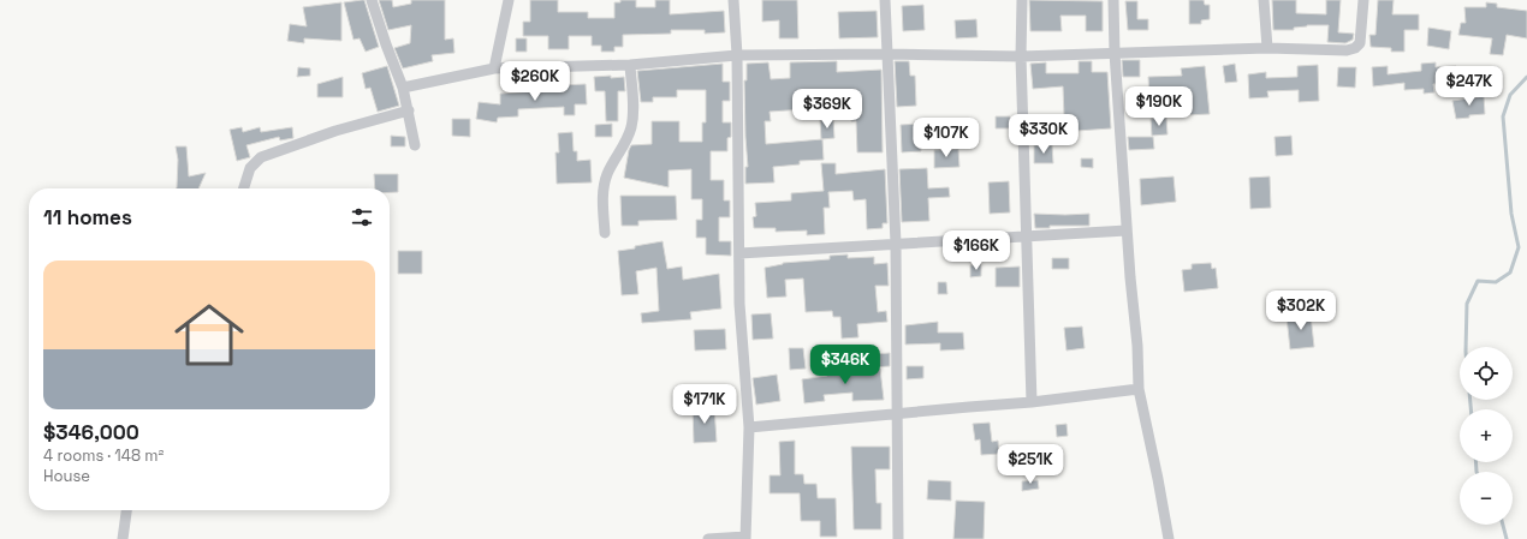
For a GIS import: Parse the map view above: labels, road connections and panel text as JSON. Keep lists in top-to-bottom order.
{
  "page": {
    "price": [
      "$260K",
      "$247K",
      "$190K",
      "$369K",
      "$330K",
      "$107K",
      "$166K",
      "$302K",
      "$346K",
      "$171K",
      "$251K"
    ],
    "heading": "11 homes",
    "list": [
      {
        "name": "$346,000",
        "note": "4 rooms · 148 m² · House"
      }
    ],
    "map_buttons": ["+", "−"]
  }
}
